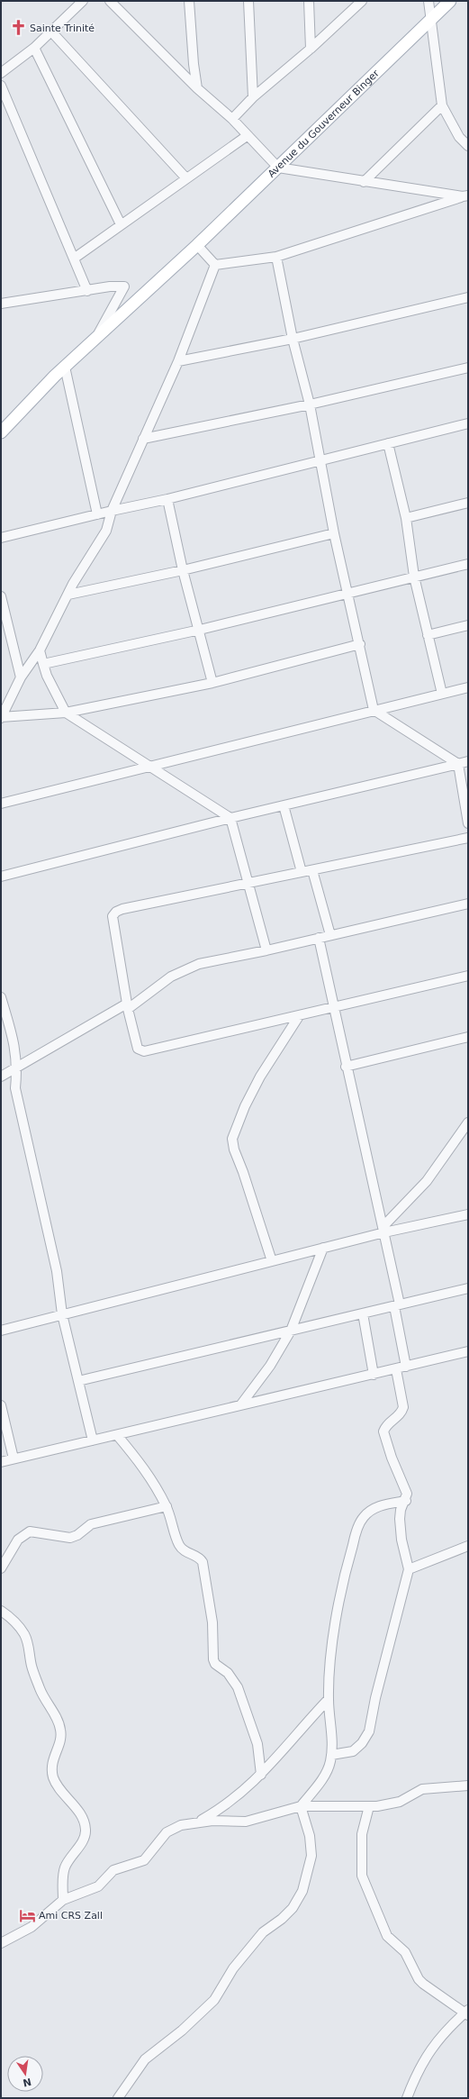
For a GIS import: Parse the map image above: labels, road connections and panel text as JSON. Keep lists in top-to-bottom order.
{
  "streets": {
    "main road": ["Avenue du Gouverneur Binger"]
  },
  "places": {
    "church": ["Sainte Trinité"],
    "hotel": ["Ami CRS Zall"]
  },
  "north": "bottom"
}
